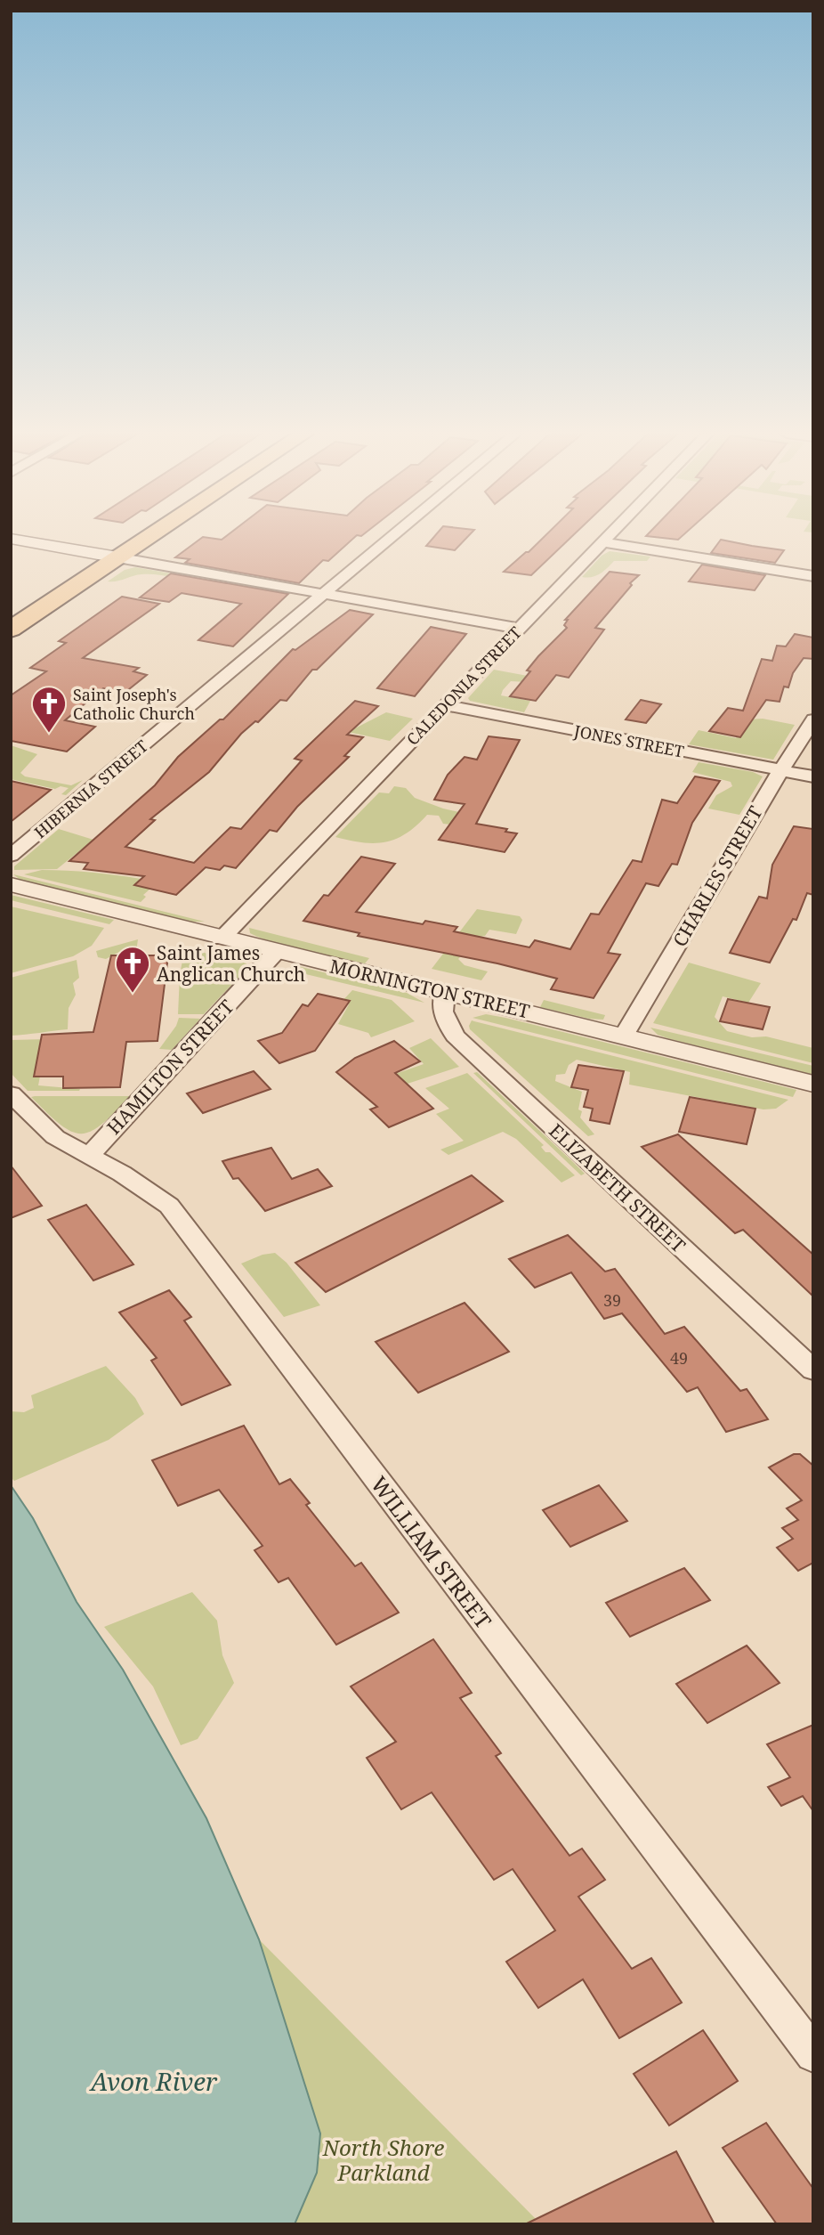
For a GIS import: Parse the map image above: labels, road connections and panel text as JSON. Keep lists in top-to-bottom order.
{
  "streets": {
    "street": [
      "CALEDONIA STREET",
      "JONES STREET",
      "HIBERNIA STREET",
      "CHARLES STREET",
      "MORNINGTON STREET",
      "HAMILTON STREET",
      "ELIZABETH STREET",
      "WILLIAM STREET"
    ]
  },
  "crossings": [
    ["CALEDONIA STREET", "JONES STREET"],
    ["CALEDONIA STREET", "MORNINGTON STREET"],
    ["JONES STREET", "CHARLES STREET"],
    ["CHARLES STREET", "MORNINGTON STREET"],
    ["MORNINGTON STREET", "HAMILTON STREET"],
    ["MORNINGTON STREET", "ELIZABETH STREET"],
    ["HAMILTON STREET", "WILLIAM STREET"]
  ],
  "water": ["Avon River"],
  "parks": ["North Shore Parkland"],
  "places": {
    "church": ["Saint Joseph's Catholic Church", "Saint James Anglican Church"]
  },
  "house_numbers": ["39", "49"]
}
